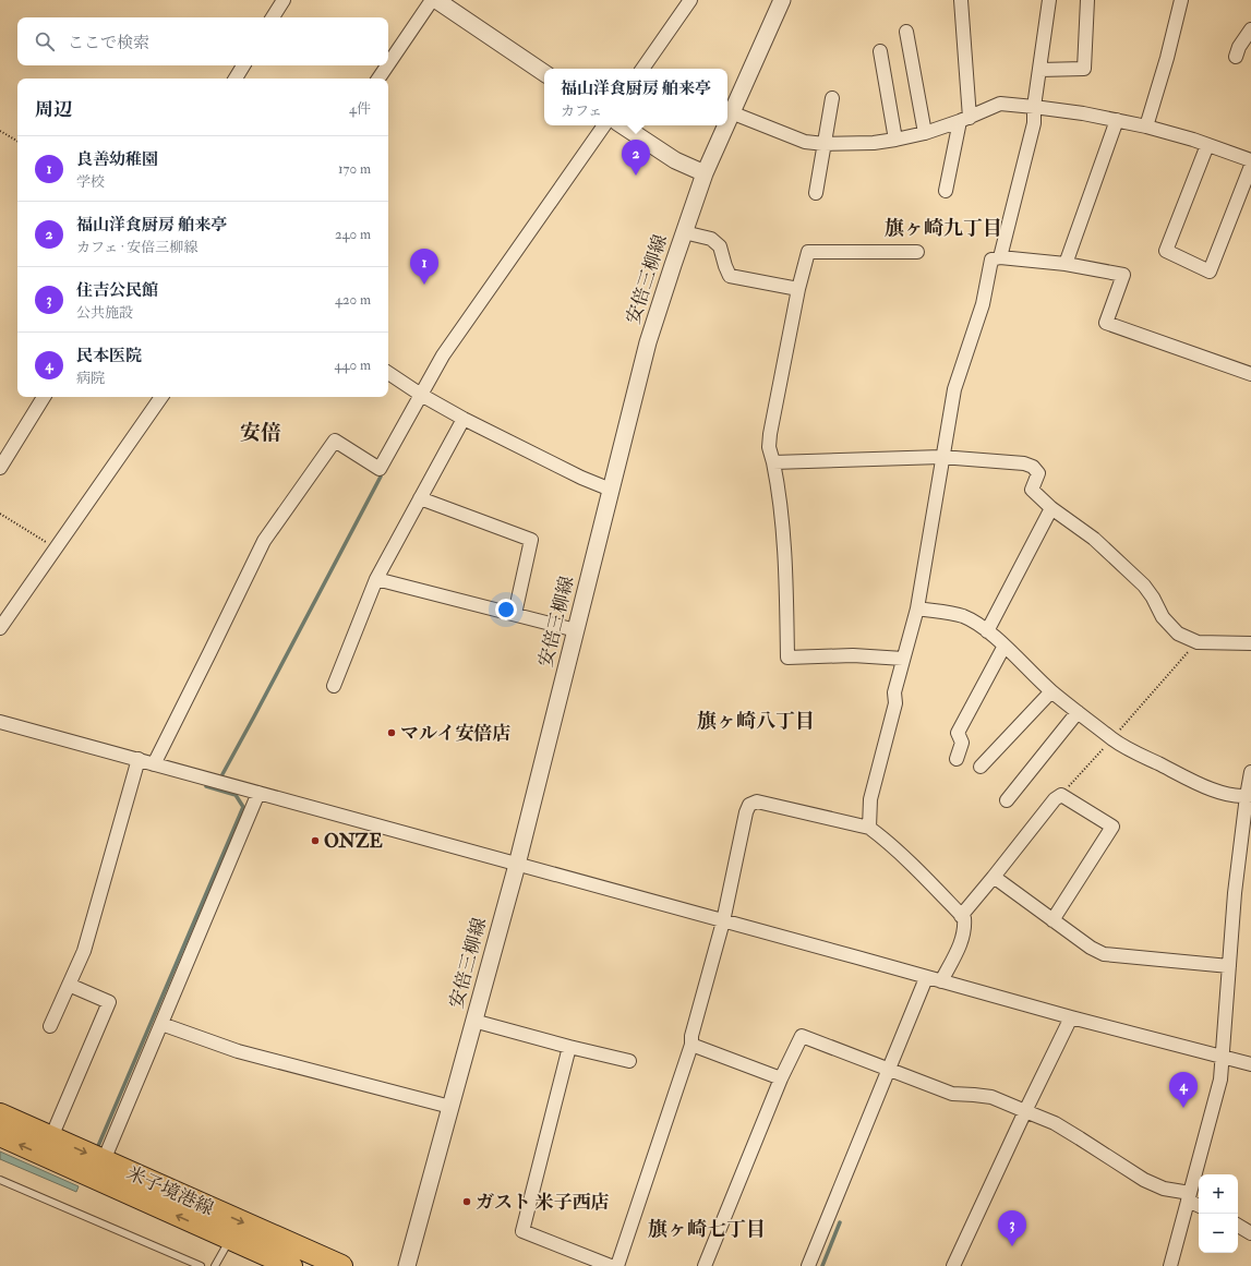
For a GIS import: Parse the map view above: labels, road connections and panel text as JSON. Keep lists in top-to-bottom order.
{
  "streets": {
    "main road": ["米子境港線"],
    "street": ["安倍三柳線"]
  },
  "districts": [
    "旗ヶ崎九丁目",
    "安倍",
    "旗ヶ崎八丁目",
    "旗ヶ崎七丁目"
  ],
  "places": ["マルイ安倍店", "ONZE", "ガスト 米子西店"],
  "page": {
    "search": "ここで検索",
    "popup": ["福山洋食厨房 舶来亭", "カフェ"],
    "heading": ["周辺", "4件"],
    "list": [
      {
        "mark": "1",
        "name": "良善幼稚園",
        "note": "学校",
        "value": "170 m"
      },
      {
        "mark": "2",
        "name": "福山洋食厨房 舶来亭",
        "note": "カフェ · 安倍三柳線",
        "value": "240 m"
      },
      {
        "mark": "3",
        "name": "住吉公民館",
        "note": "公共施設",
        "value": "420 m"
      },
      {
        "mark": "4",
        "name": "民本医院",
        "note": "病院",
        "value": "440 m"
      }
    ],
    "pins": [
      "2",
      "1",
      "4",
      "3"
    ],
    "map_buttons": ["+", "−"]
  }
}
